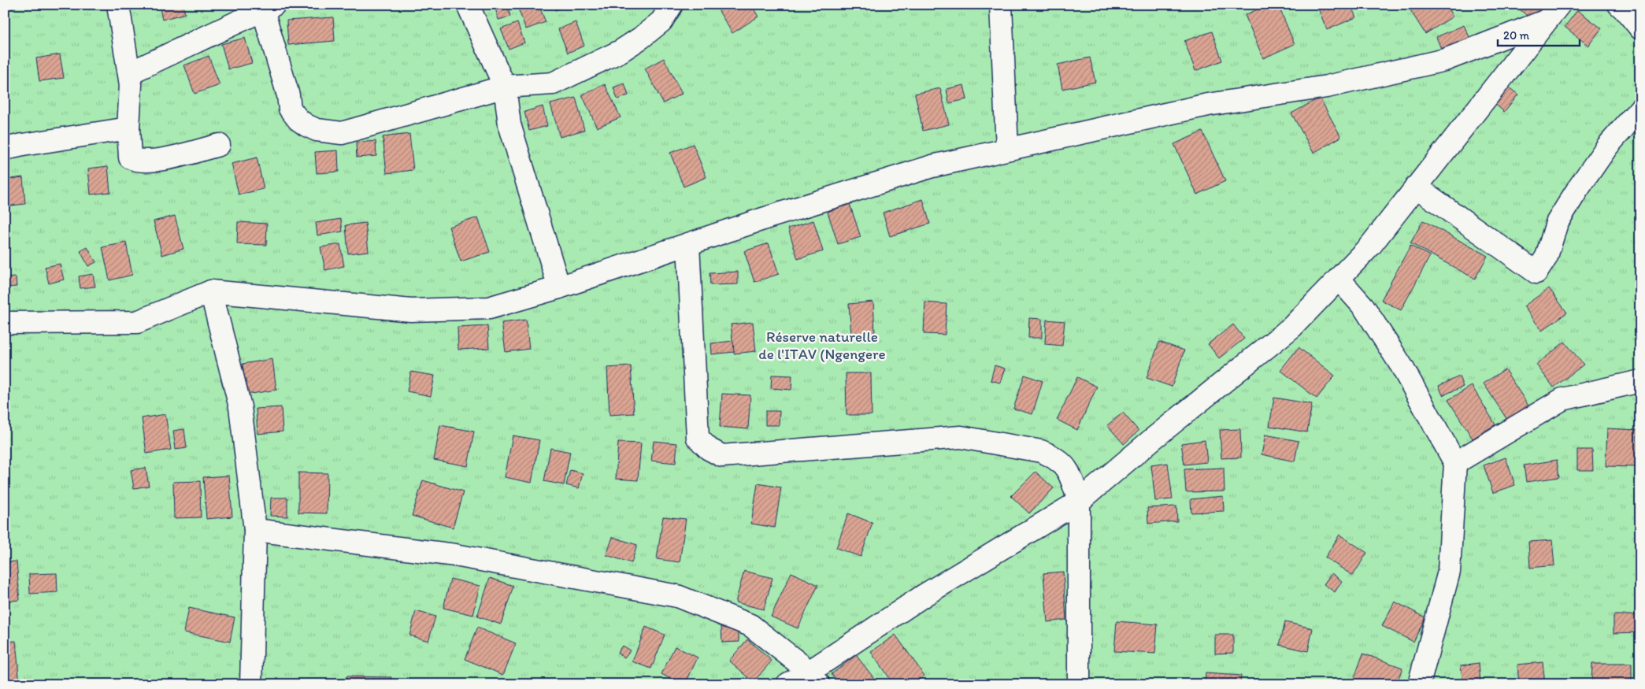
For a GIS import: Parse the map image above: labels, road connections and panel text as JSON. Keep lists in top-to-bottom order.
{
  "parks": ["Réserve naturelle de l'ITAV (Ngengere"],
  "scale_bar": "20 m"
}
